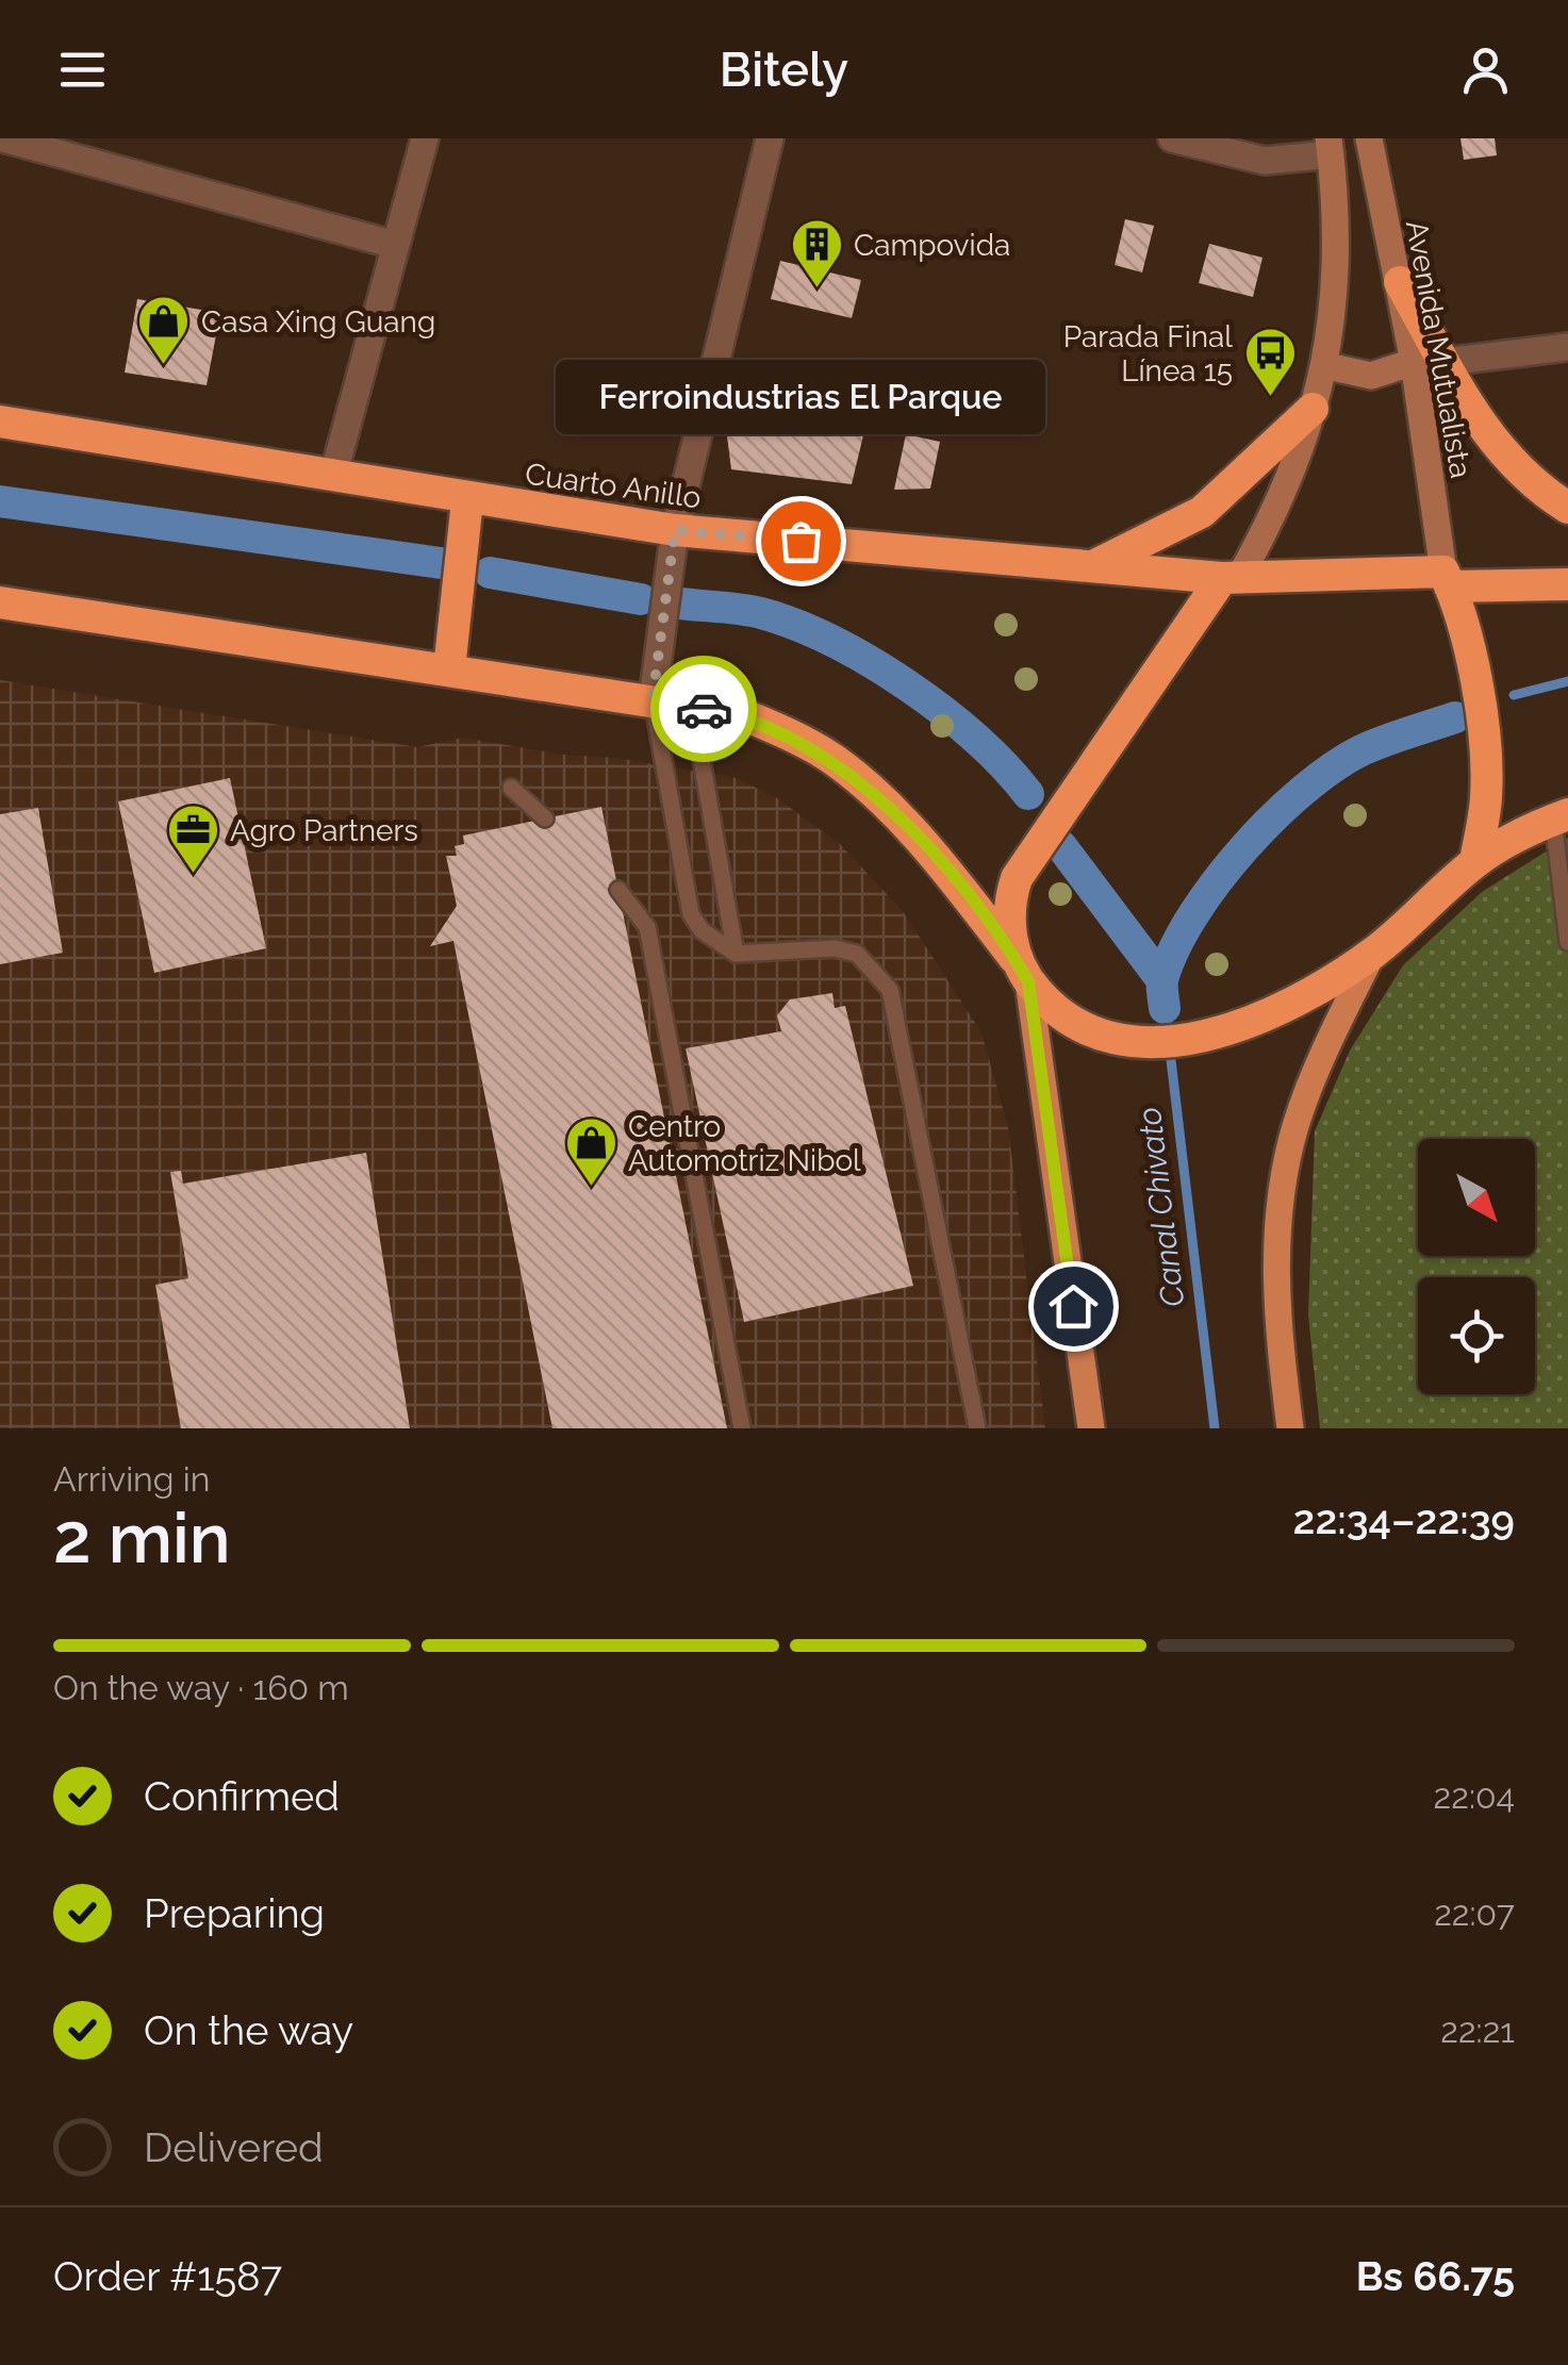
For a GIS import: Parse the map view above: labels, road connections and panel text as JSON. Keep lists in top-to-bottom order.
{
  "streets": {
    "highway": ["Cuarto Anillo"],
    "main road": ["Avenida Mutualista"]
  },
  "crossings": [
    ["Avenida Mutualista", "Cuarto Anillo"]
  ],
  "water": ["Canal Chivato"],
  "places": {
    "building": ["Campovida"],
    "shop": ["Casa Xing Guang", "Centro Automotriz Nibol"],
    "bus stop": ["Parada Final Línea 15"],
    "other": ["Ferroindustrias El Parque"],
    "office": ["Agro Partners"]
  },
  "north": "bottom right",
  "page": {
    "header": "Bitely",
    "bubble": "Ferroindustrias El Parque",
    "heading": ["2 min", "Arriving in", "22:34–22:39"],
    "panel": ["Order #1587", "Bs 66.75"],
    "bar": "On the way · 160 m",
    "list": [
      ["Confirmed", "22:04"],
      ["Preparing", "22:07"],
      ["On the way", "22:21"],
      "Delivered"
    ]
  }
}
